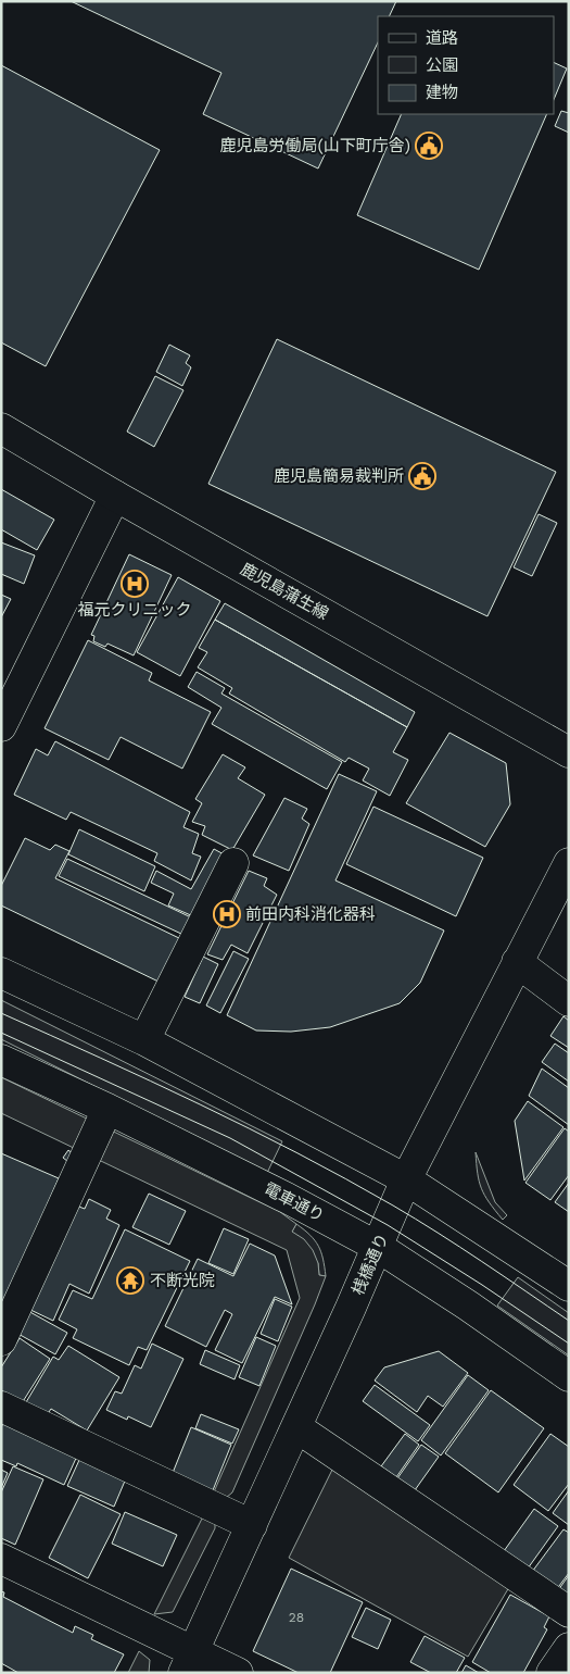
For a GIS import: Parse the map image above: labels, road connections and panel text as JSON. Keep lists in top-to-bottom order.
{
  "streets": {
    "street": ["鹿児島蒲生線", "電車通り", "桟橋通り"]
  },
  "crossings": [
    ["電車通り", "桟橋通り"]
  ],
  "places": {
    "public building": ["鹿児島労働局(山下町庁舎)", "鹿児島簡易裁判所"],
    "hospital": ["福元クリニック", "前田内科消化器科"],
    "temple": ["不断光院"]
  },
  "house_numbers": ["28"],
  "legend": ["道路", "公園", "建物"]
}
